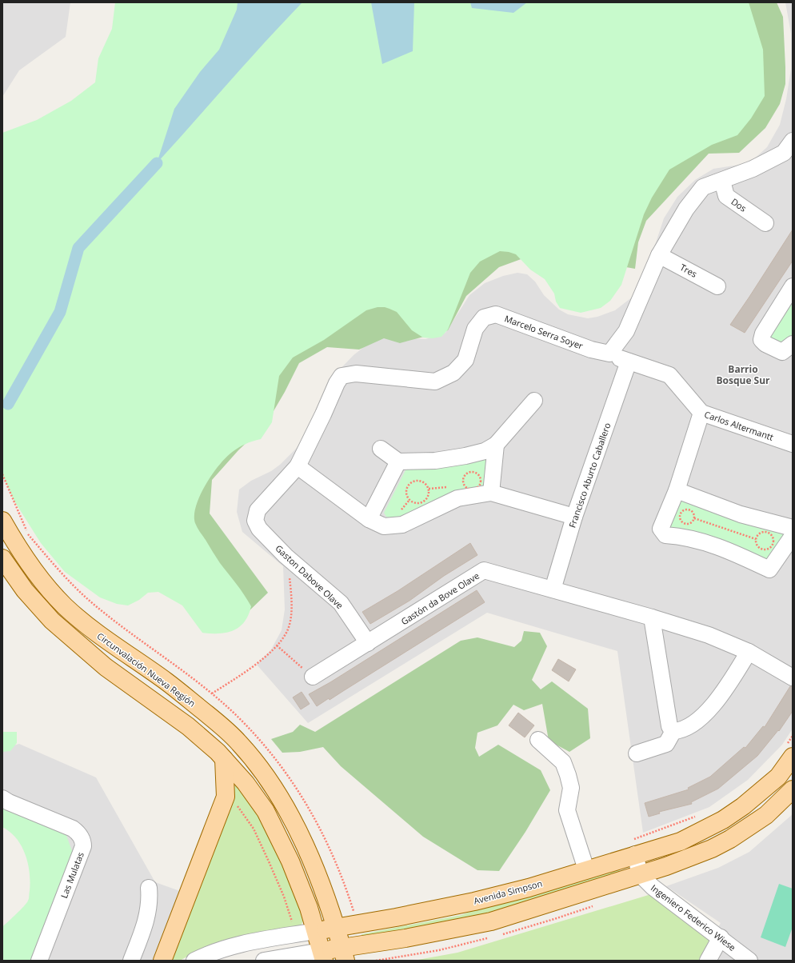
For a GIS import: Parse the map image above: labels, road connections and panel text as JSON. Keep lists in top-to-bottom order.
{
  "streets": {
    "main road": ["Circunvalación Nueva Región", "Avenida Simpson"],
    "street": [
      "Dos",
      "Tres",
      "Marcelo Serra Soyer",
      "Carlos Altermantt",
      "Francisco Aburto Caballero",
      "Gaston Dabove Olave",
      "Gastón da Bove Olave",
      "Las Mulatas",
      "Ingeniero Federico Wiese"
    ]
  },
  "crossings": [
    ["Marcelo Serra Soyer", "Carlos Altermantt"],
    ["Marcelo Serra Soyer", "Gaston Dabove Olave"],
    ["Carlos Altermantt", "Francisco Aburto Caballero"],
    ["Francisco Aburto Caballero", "Gastón da Bove Olave"],
    ["Gaston Dabove Olave", "Gastón da Bove Olave"],
    ["Circunvalación Nueva Región", "Avenida Simpson"]
  ],
  "districts": ["Barrio Bosque Sur"]
}
